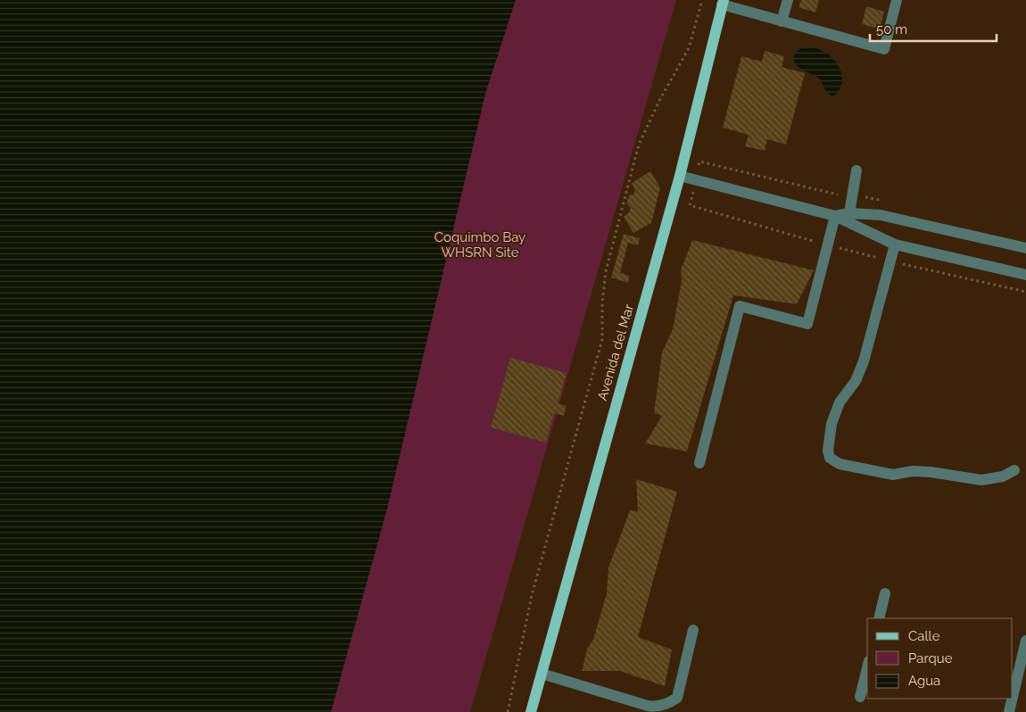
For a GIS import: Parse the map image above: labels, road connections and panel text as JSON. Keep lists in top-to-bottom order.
{
  "streets": {
    "main road": ["Avenida del Mar"]
  },
  "parks": ["Coquimbo Bay WHSRN Site"],
  "legend": ["Calle", "Parque", "Agua"],
  "scale_bar": "50 m"
}
